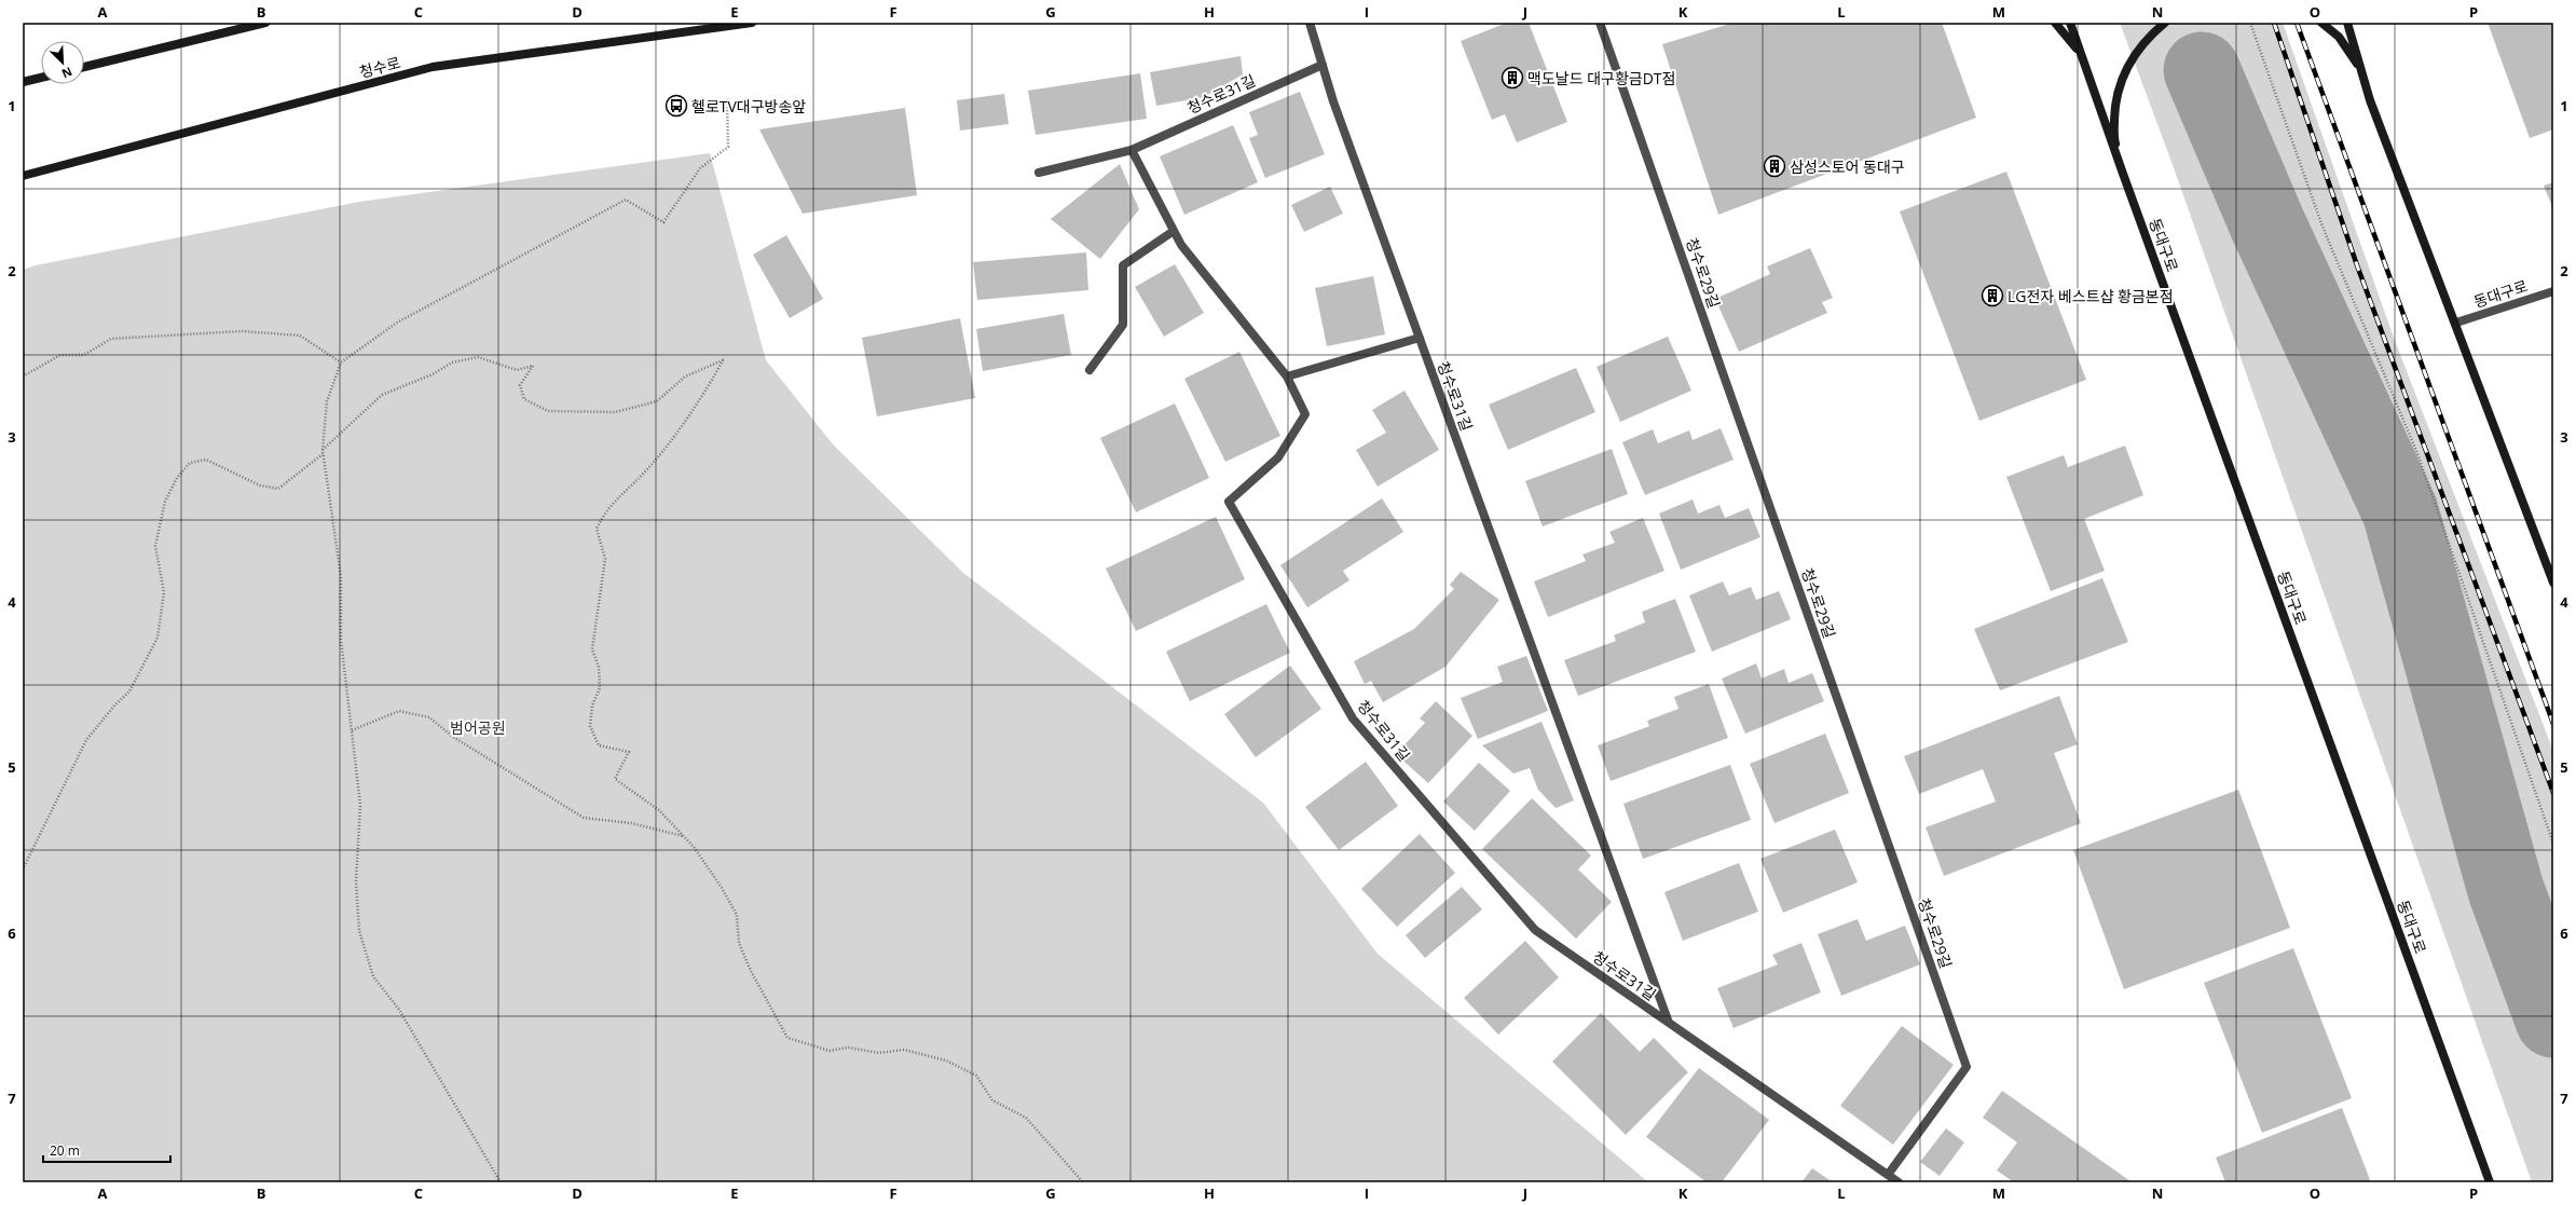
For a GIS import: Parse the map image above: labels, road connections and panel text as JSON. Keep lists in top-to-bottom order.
{
  "streets": {
    "main road": ["청수로", "동대구로"],
    "street": ["청수로31길", "청수로29길"]
  },
  "crossings": [
    ["청수로31길", "청수로29길"]
  ],
  "parks": ["범어공원"],
  "places": {
    "building": ["맥도날드 대구황금DT점", "삼성스토어 동대구", "LG전자 베스트샵 황금본점"],
    "bus stop": ["헬로TV대구방송앞"]
  },
  "scale_bar": "20 m",
  "north": "bottom right",
  "grid": {
    "columns": [
      "A",
      "B",
      "C",
      "D",
      "E",
      "F",
      "G",
      "H",
      "I",
      "J",
      "K",
      "L",
      "M",
      "N",
      "O",
      "P"
    ],
    "rows": [
      "1",
      "2",
      "3",
      "4",
      "5",
      "6",
      "7"
    ]
  }
}
